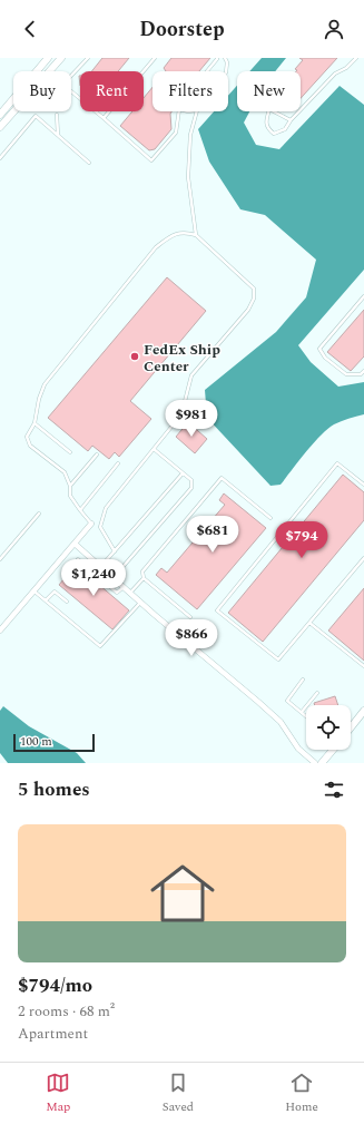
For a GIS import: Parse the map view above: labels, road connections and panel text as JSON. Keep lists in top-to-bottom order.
{
  "places": ["FedEx Ship Center"],
  "scale_bar": "100 m",
  "page": {
    "header": "Doorstep",
    "chip": [
      "Buy",
      "Rent",
      "Filters",
      "New"
    ],
    "price": [
      "$981",
      "$681",
      "$794",
      "$1,240",
      "$866"
    ],
    "scale": "100 m",
    "heading": "5 homes",
    "list": [
      {
        "name": "$794/mo",
        "note": "2 rooms · 68 m² · Apartment"
      }
    ],
    "tabs": ["Map", "Saved", "Home"]
  }
}
